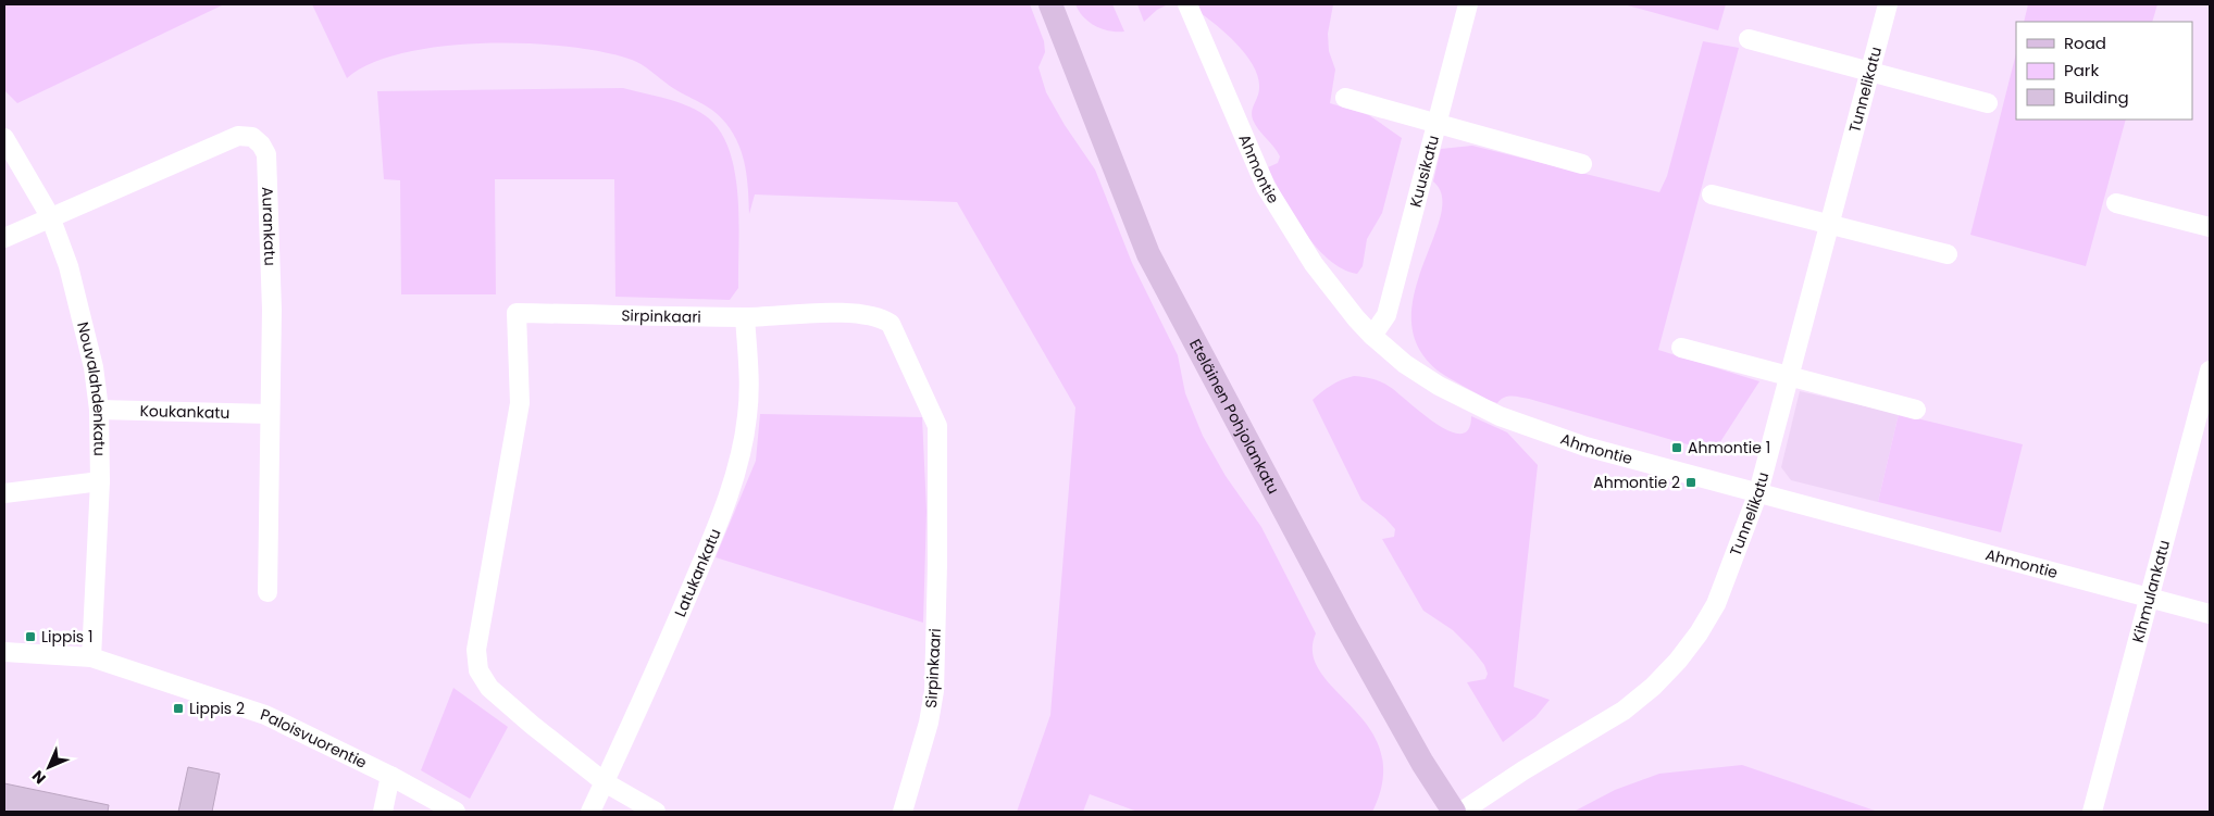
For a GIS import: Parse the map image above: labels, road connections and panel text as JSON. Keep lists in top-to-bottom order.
{
  "streets": {
    "main road": ["Eteläinen Pohjolankatu"],
    "street": [
      "Tunnelikatu",
      "Ahmontie",
      "Kuusikatu",
      "Aurankatu",
      "Sirpinkaari",
      "Nouvalahdenkatu",
      "Koukankatu",
      "Latukankatu",
      "Kihmulankatu",
      "Paloisvuorentie"
    ]
  },
  "crossings": [
    ["Tunnelikatu", "Ahmontie"],
    ["Ahmontie", "Kuusikatu"],
    ["Ahmontie", "Kihmulankatu"],
    ["Aurankatu", "Nouvalahdenkatu"],
    ["Aurankatu", "Koukankatu"],
    ["Sirpinkaari", "Latukankatu"],
    ["Nouvalahdenkatu", "Koukankatu"],
    ["Nouvalahdenkatu", "Paloisvuorentie"]
  ],
  "places": {
    "transit": [
      "Ahmontie 1",
      "Ahmontie 2",
      "Lippis 1",
      "Lippis 2"
    ]
  },
  "legend": ["Road", "Park", "Building"],
  "north": "bottom left"
}
